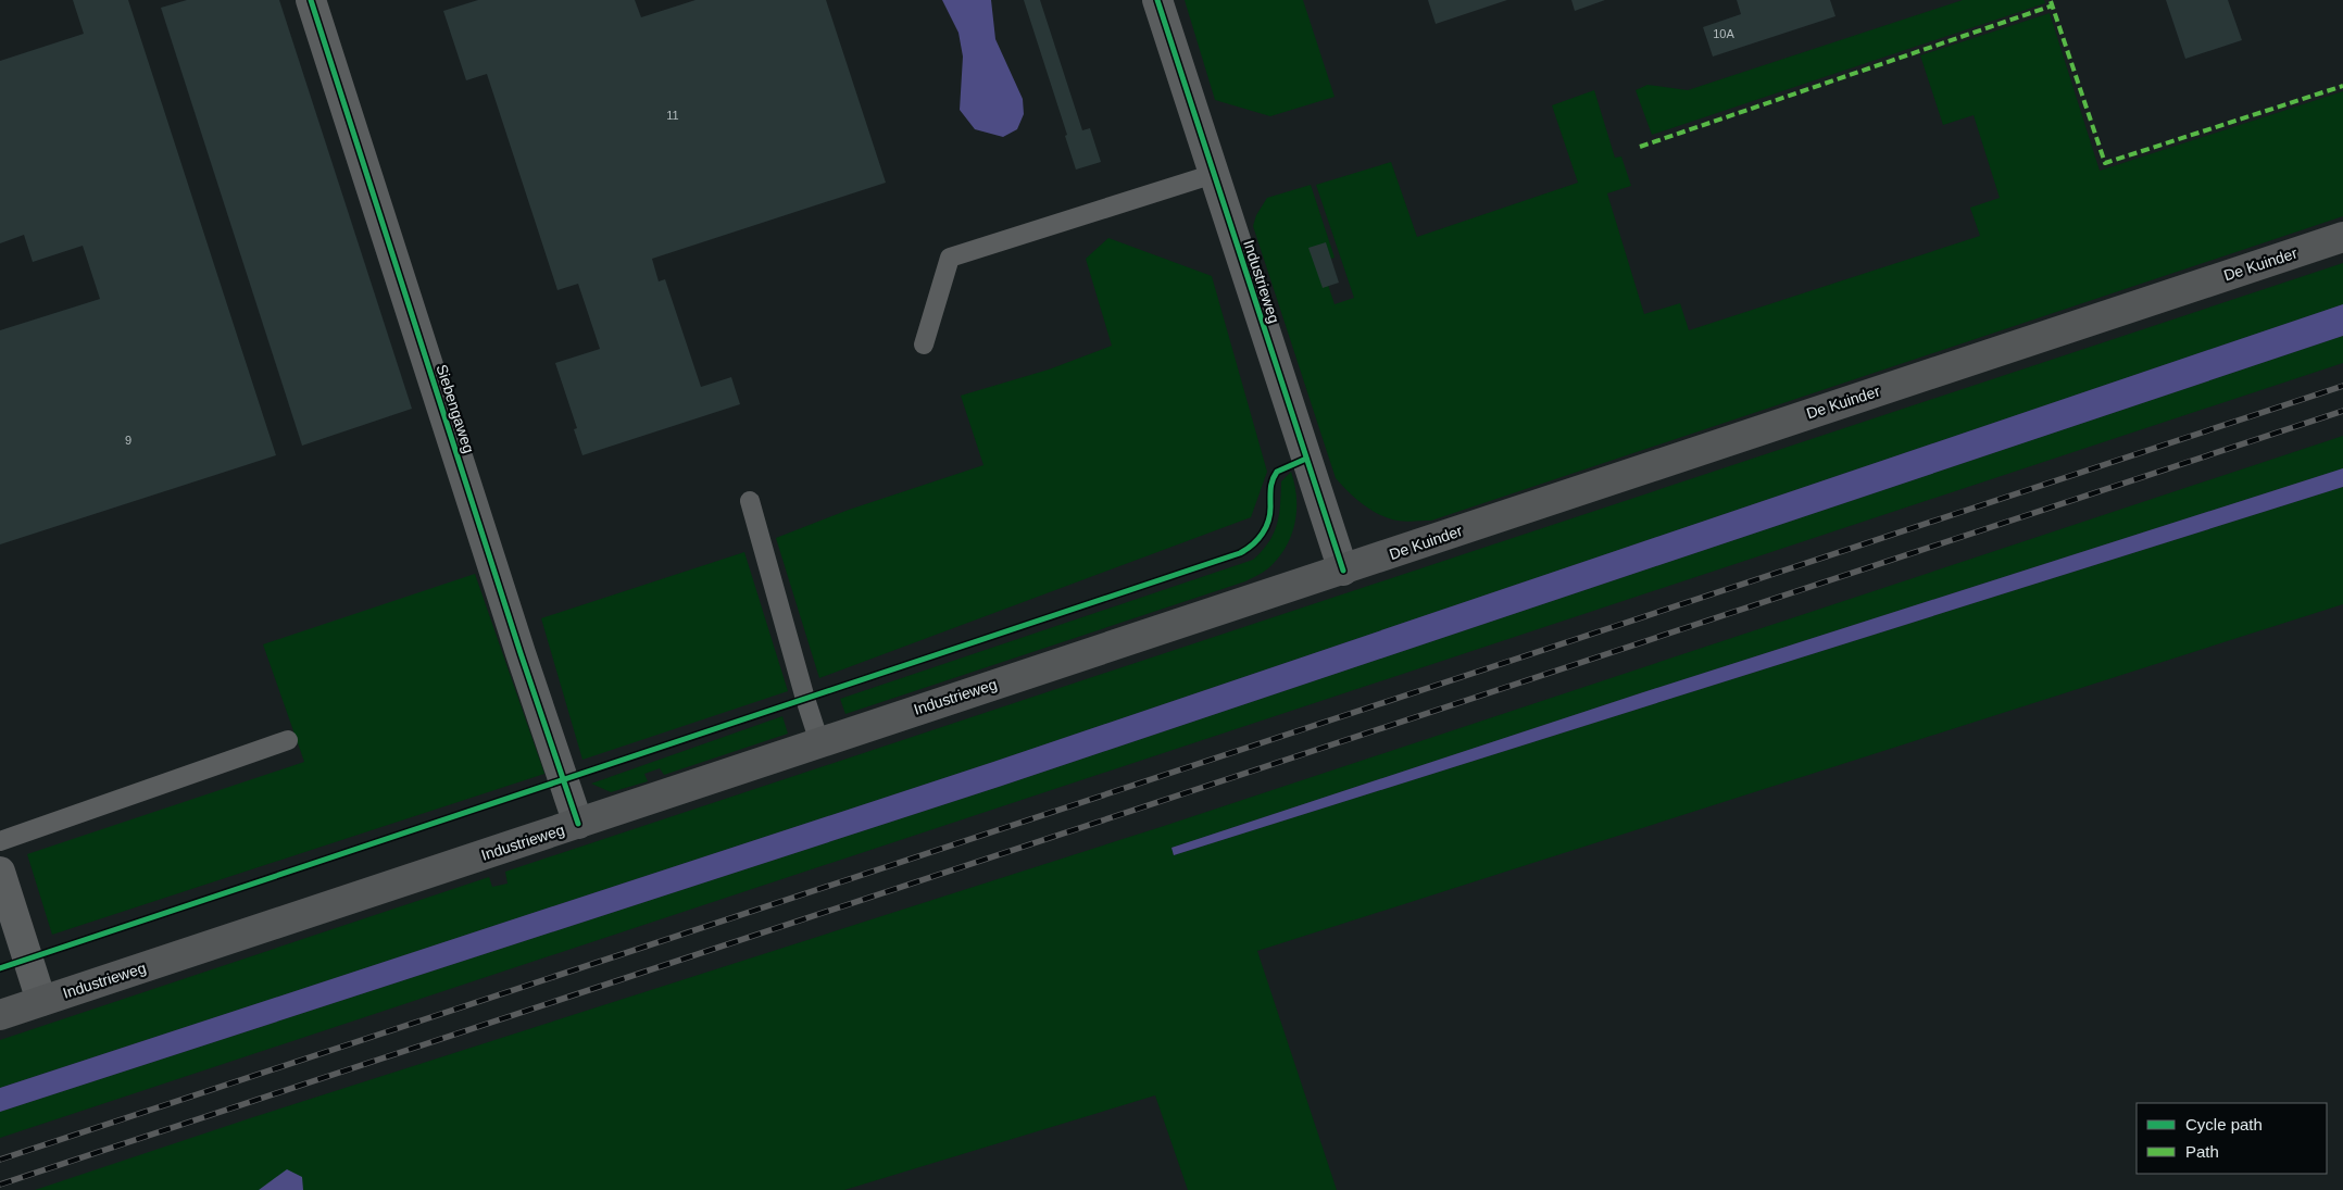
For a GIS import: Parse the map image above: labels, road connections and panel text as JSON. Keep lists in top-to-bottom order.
{
  "streets": {
    "main road": ["De Kuinder", "Industrieweg"],
    "street": ["Siebengaweg"]
  },
  "crossings": [
    ["De Kuinder", "Industrieweg"],
    ["Industrieweg", "Siebengaweg"]
  ],
  "house_numbers": ["10A", "11", "9"],
  "legend": ["Cycle path", "Path"]
}
